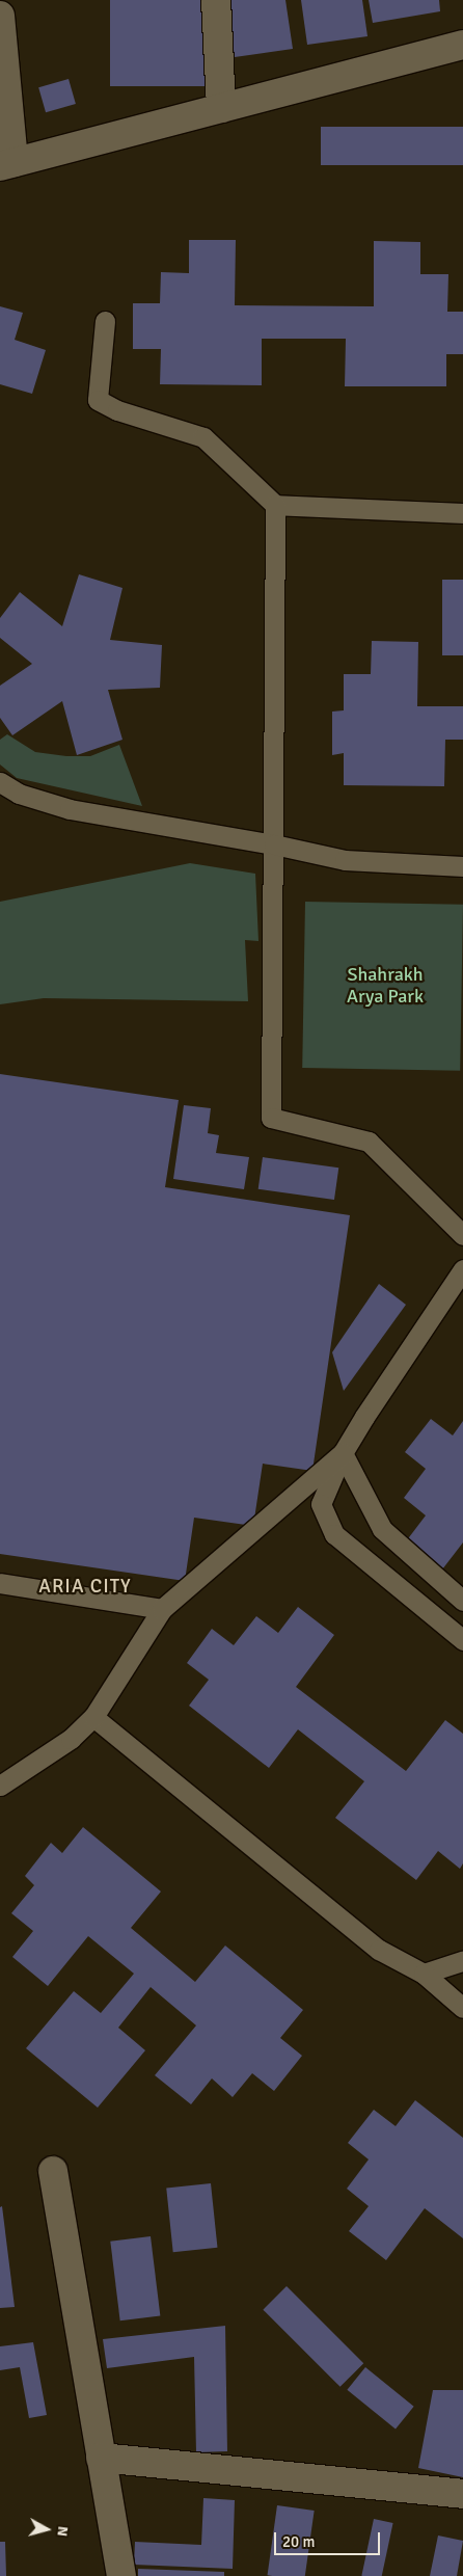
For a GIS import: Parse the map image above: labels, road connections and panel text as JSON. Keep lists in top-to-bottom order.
{
  "districts": ["ARIA CITY"],
  "parks": ["Shahrakh Arya Park"],
  "scale_bar": "20 m",
  "north": "right"
}
